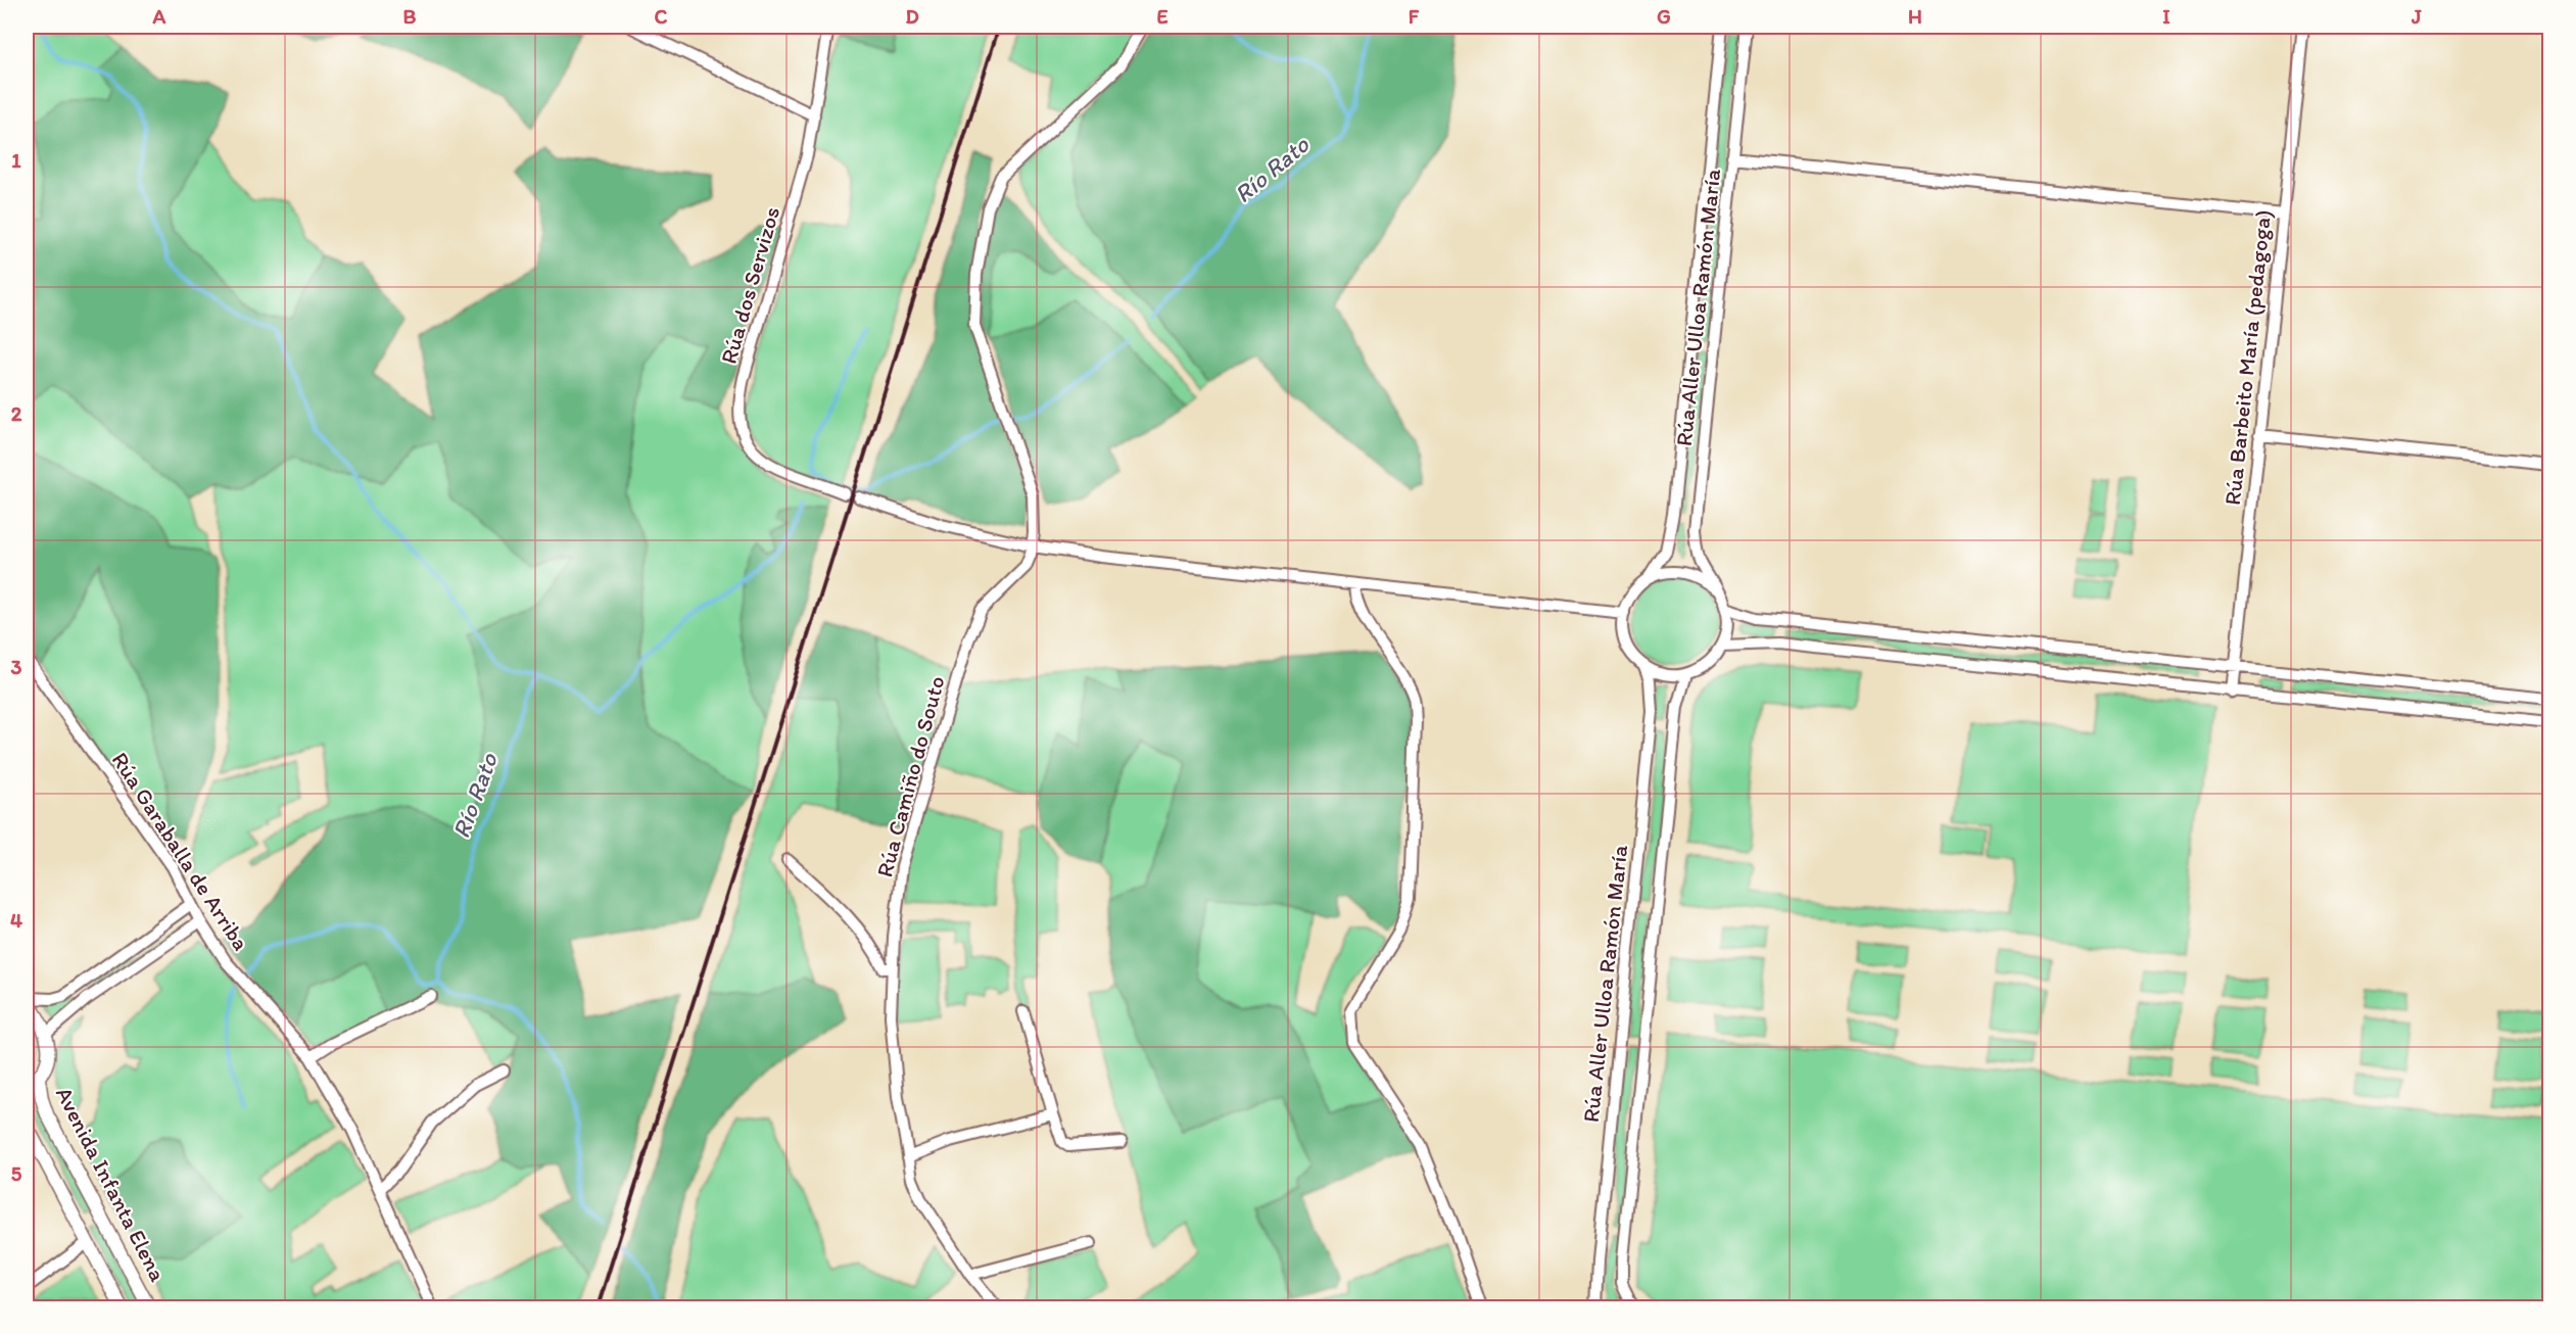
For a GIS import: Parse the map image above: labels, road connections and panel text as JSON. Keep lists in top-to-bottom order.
{
  "streets": {
    "street": [
      "Rúa dos Servizos",
      "Rúa Aller Ulloa Ramón María",
      "Rúa Barbeito María (pedagoga)",
      "Rúa Camiño do Souto",
      "Rúa Garaballa de Arriba",
      "Avenida Infanta Elena"
    ]
  },
  "water": ["Río Rato"],
  "grid": {
    "columns": [
      "A",
      "B",
      "C",
      "D",
      "E",
      "F",
      "G",
      "H",
      "I",
      "J"
    ],
    "rows": [
      "1",
      "2",
      "3",
      "4",
      "5"
    ]
  }
}
